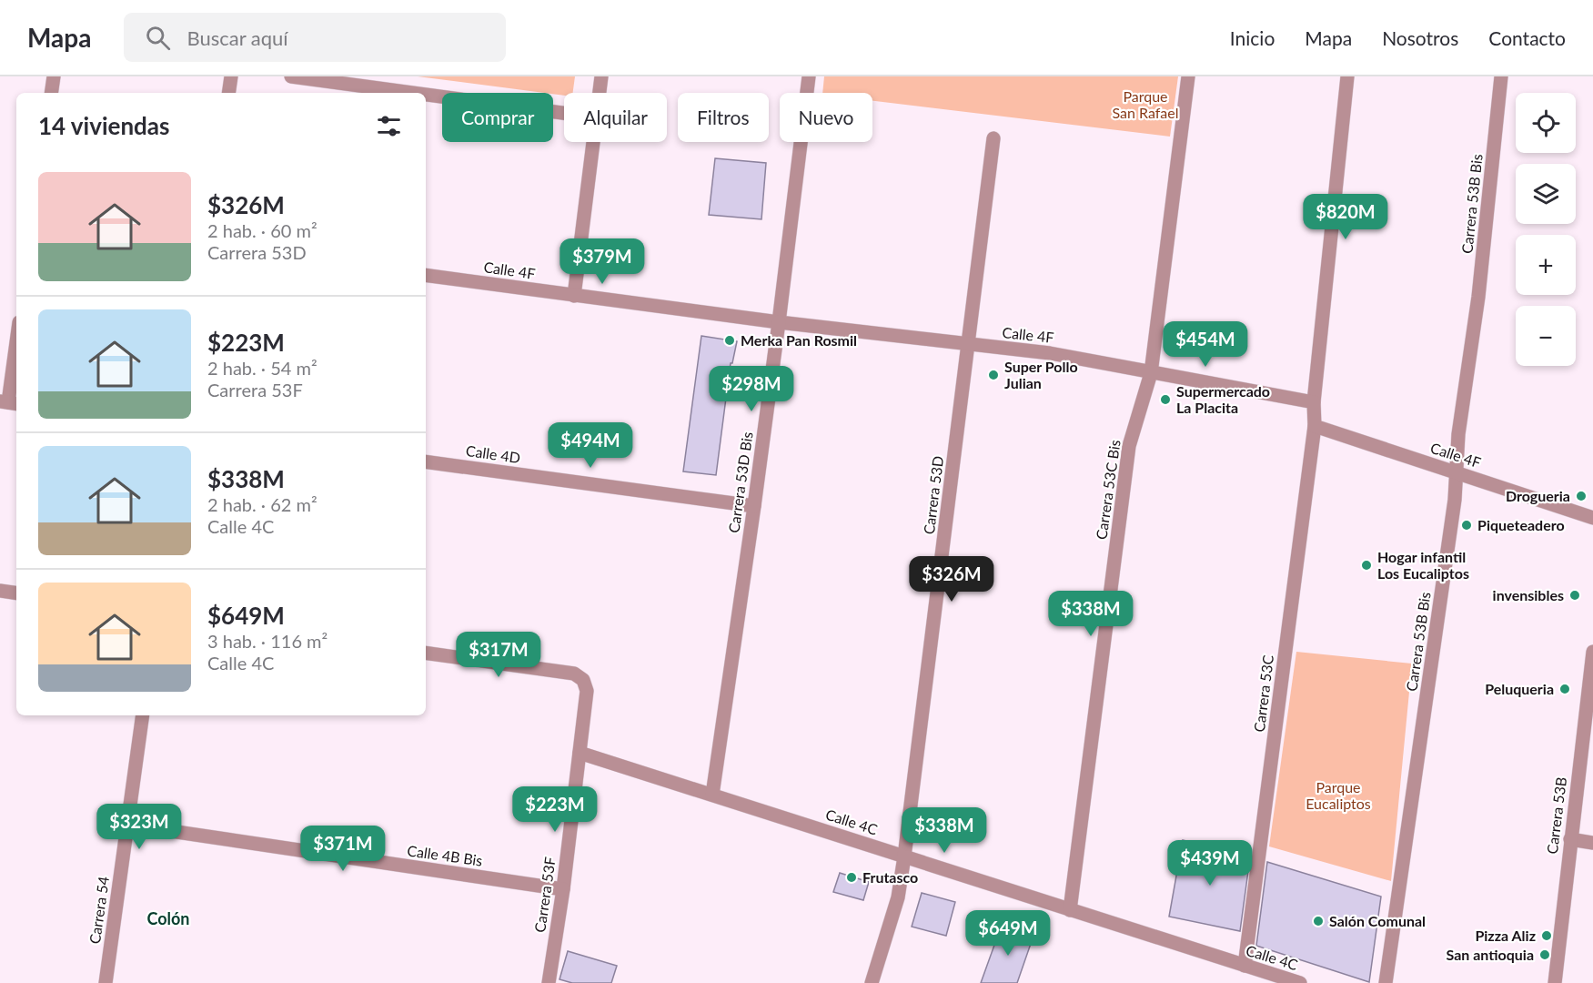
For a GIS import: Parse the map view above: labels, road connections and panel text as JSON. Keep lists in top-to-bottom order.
{
  "streets": {
    "street": [
      "Carrera 53B Bis",
      "Calle 4F",
      "Calle 4D",
      "Carrera 53D Bis",
      "Carrera 53C Bis",
      "Carrera 53D",
      "Carrera 53C",
      "Carrera 53B",
      "Calle 4C",
      "Calle 4B Bis",
      "Carrera 53F",
      "Carrera 54"
    ]
  },
  "crossings": [
    ["Carrera 53B Bis", "Calle 4F"],
    ["Calle 4F", "Carrera 53D Bis"],
    ["Calle 4F", "Carrera 53C Bis"],
    ["Calle 4F", "Carrera 53D"],
    ["Calle 4F", "Carrera 53C"],
    ["Calle 4D", "Carrera 53D Bis"],
    ["Carrera 53D Bis", "Calle 4C"],
    ["Carrera 53C Bis", "Calle 4C"],
    ["Carrera 53D", "Calle 4C"],
    ["Carrera 53C", "Calle 4C"],
    ["Calle 4C", "Carrera 53F"],
    ["Calle 4B Bis", "Carrera 53F"],
    ["Calle 4B Bis", "Carrera 54"]
  ],
  "districts": ["Colón"],
  "parks": ["Parque San Rafael", "Parque Eucaliptos"],
  "places": [
    "Merka Pan Rosmil",
    "Super Pollo Julian",
    "Supermercado La Placita",
    "Drogueria",
    "Piqueteadero",
    "Hogar infantil Los Eucaliptos",
    "invensibles",
    "Peluqueria",
    "Frutasco",
    "Salón Comunal",
    "Pizza Aliz",
    "San antioquia"
  ],
  "page": {
    "header": "Mapa",
    "search": "Buscar aquí",
    "nav": [
      "Inicio",
      "Mapa",
      "Nosotros",
      "Contacto"
    ],
    "map_buttons": ["+", "−"],
    "chip": [
      "Comprar",
      "Alquilar",
      "Filtros",
      "Nuevo"
    ],
    "heading": "14 viviendas",
    "list": [
      {
        "name": "$326M",
        "note": "2 hab. · 60 m² · Carrera 53D"
      },
      {
        "name": "$223M",
        "note": "2 hab. · 54 m² · Carrera 53F"
      },
      {
        "name": "$338M",
        "note": "2 hab. · 62 m² · Calle 4C"
      },
      {
        "name": "$649M",
        "note": "3 hab. · 116 m² · Calle 4C"
      }
    ],
    "price": [
      "$820M",
      "$379M",
      "$454M",
      "$298M",
      "$494M",
      "$326M",
      "$338M",
      "$317M",
      "$223M",
      "$323M",
      "$338M",
      "$371M",
      "$439M",
      "$649M"
    ]
  }
}
